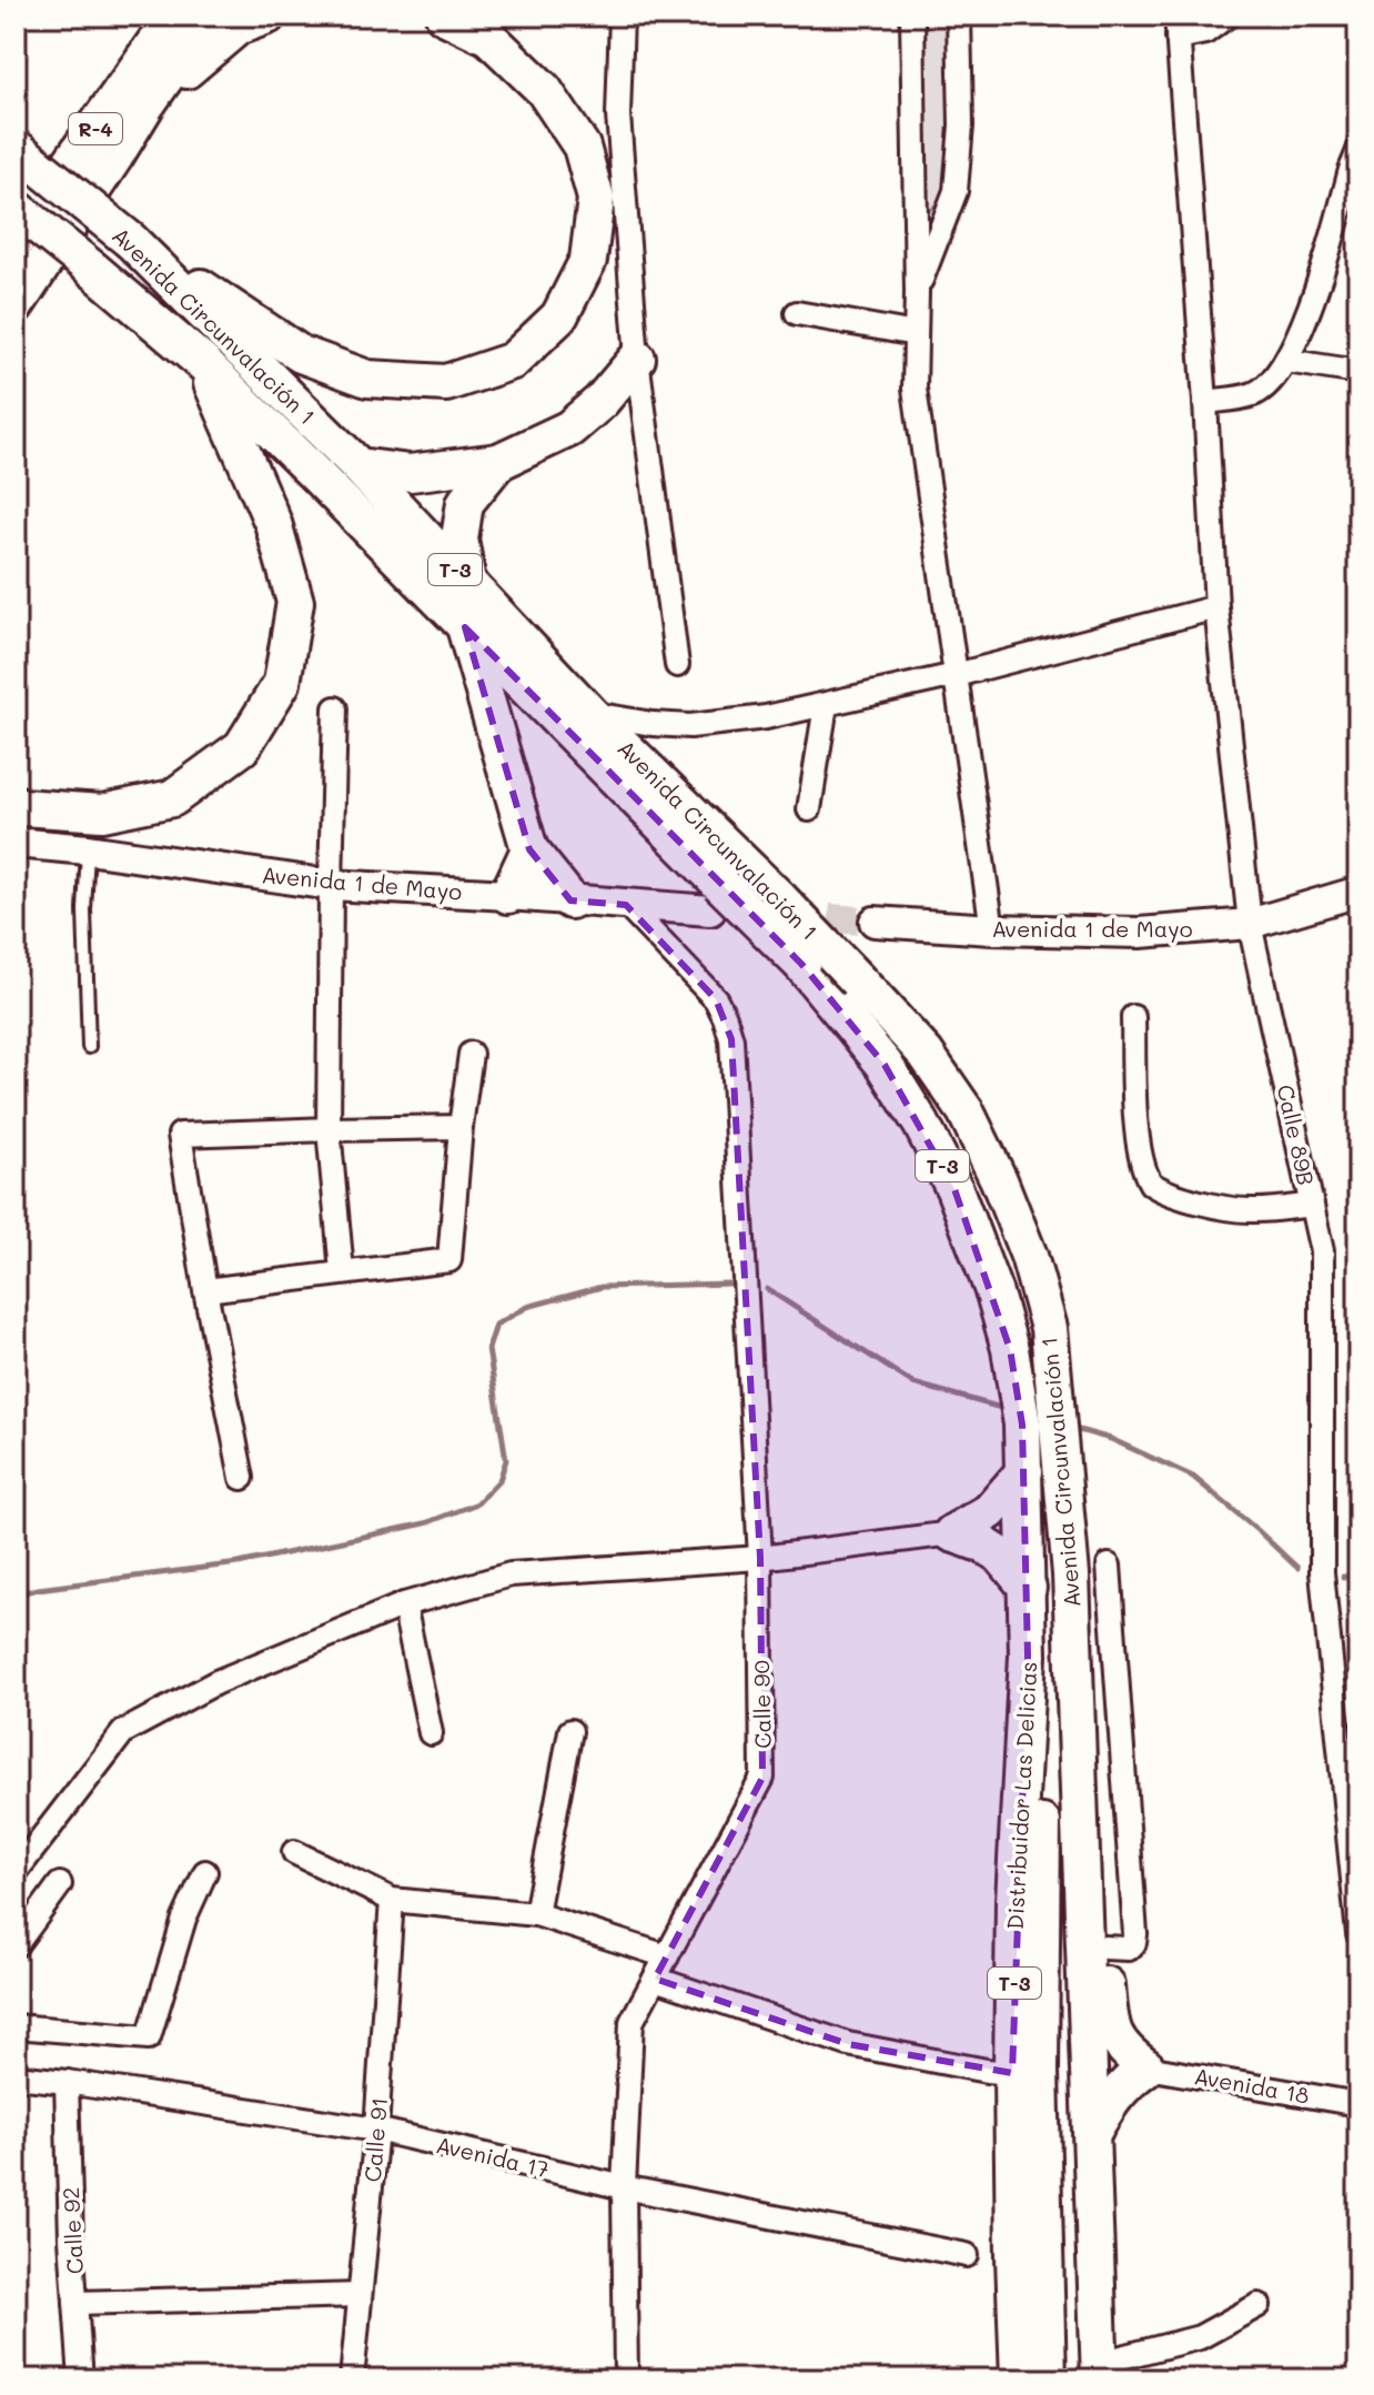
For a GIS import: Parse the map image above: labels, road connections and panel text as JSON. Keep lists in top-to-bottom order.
{
  "streets": {
    "main road": [
      "R-4",
      "Avenida Circunvalación 1",
      "T-3",
      "Distribuidor Las Delicias"
    ],
    "street": [
      "Avenida 1 de Mayo",
      "Calle 89B",
      "Calle 90",
      "Avenida 18",
      "Calle 91",
      "Avenida 17",
      "Calle 92"
    ]
  },
  "crossings": [
    ["Avenida Circunvalación 1", "T-3"],
    ["Avenida Circunvalación 1", "Avenida 1 de Mayo"],
    ["Avenida Circunvalación 1", "Distribuidor Las Delicias"],
    ["Avenida 1 de Mayo", "Calle 89B"],
    ["Avenida 1 de Mayo", "Calle 90"],
    ["Calle 90", "Avenida 17"],
    ["Calle 91", "Avenida 17"],
    ["Avenida 17", "Calle 92"]
  ]
}
